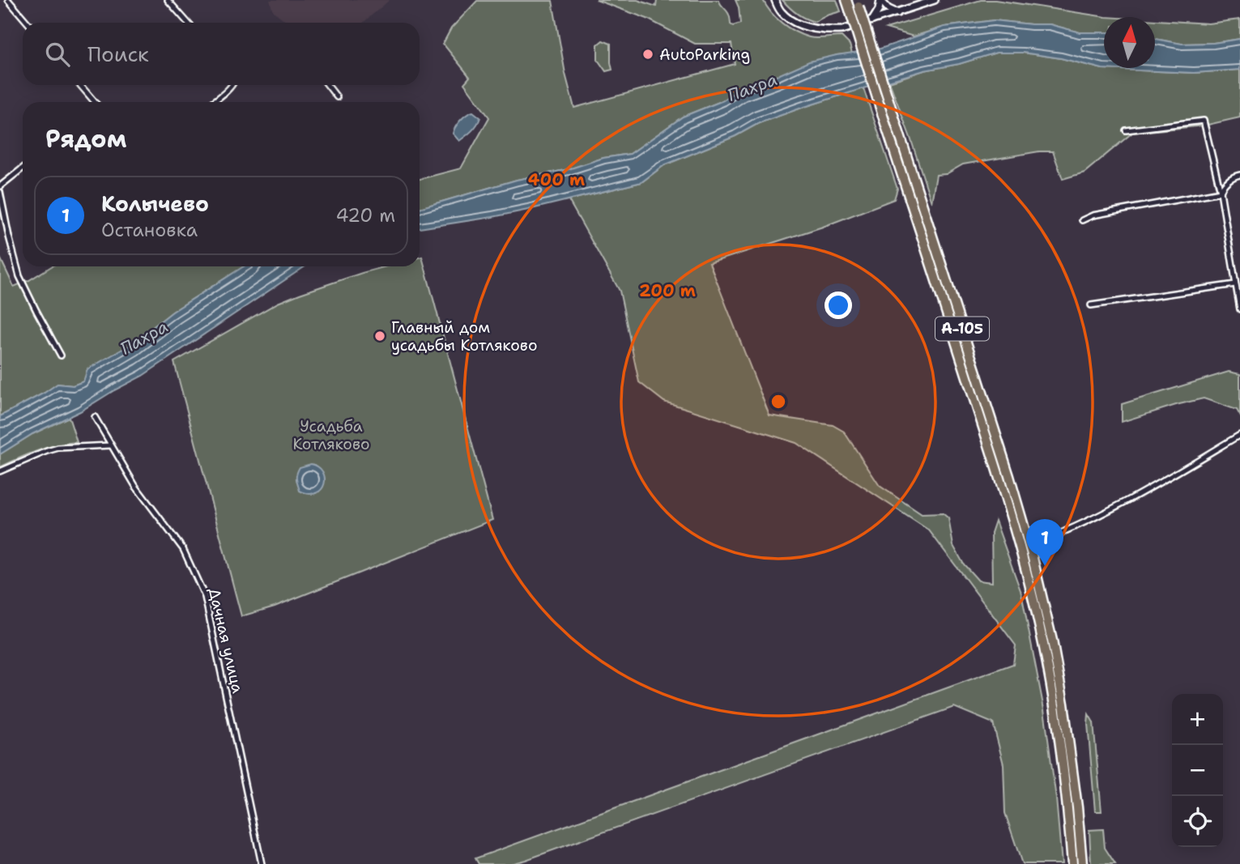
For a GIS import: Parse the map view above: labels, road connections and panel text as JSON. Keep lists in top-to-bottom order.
{
  "streets": {
    "highway": ["А-105"],
    "street": ["Дачная улица"]
  },
  "water": ["Пахра"],
  "parks": ["Усадьба Котляково"],
  "places": ["AutoParking", "Главный дом усадьбы Котляково"],
  "north": "top",
  "page": {
    "search": "Поиск",
    "heading": "Рядом",
    "list": [
      {
        "mark": "1",
        "name": "Колычево",
        "note": "Остановка",
        "value": "420 m"
      }
    ],
    "pins": "1",
    "map_buttons": ["+", "−"]
  },
  "rings": ["400 m", "200 m"]
}
